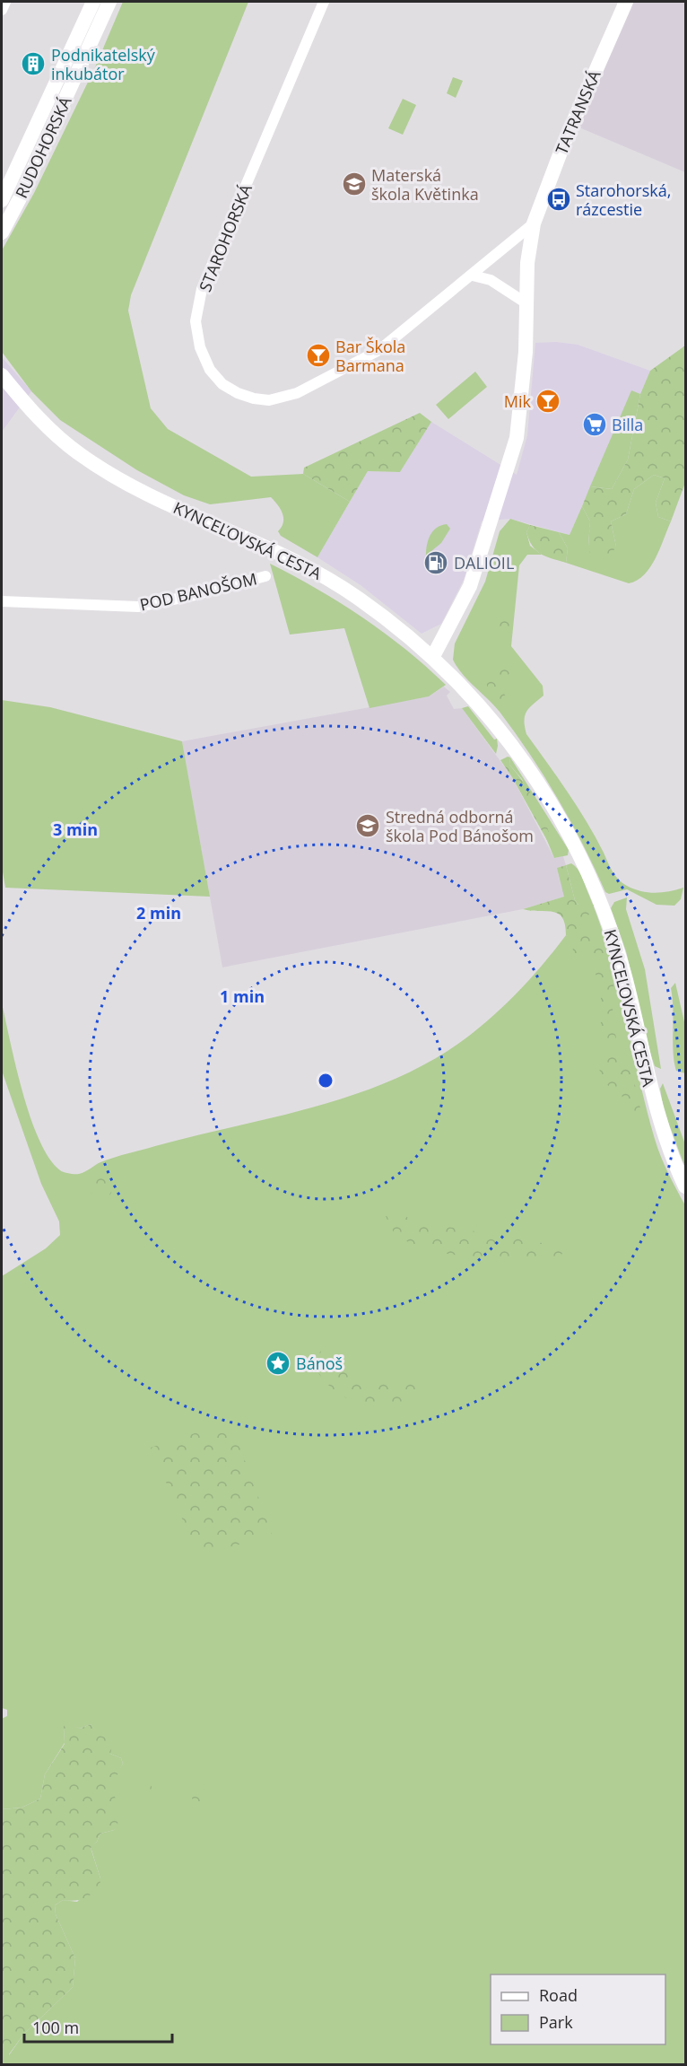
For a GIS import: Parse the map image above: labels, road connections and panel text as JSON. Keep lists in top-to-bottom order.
{
  "streets": {
    "street": [
      "TATRANSKÁ",
      "RUDOHORSKÁ",
      "STAROHORSKÁ",
      "KYNCEĽOVSKÁ CESTA",
      "POD BANOŠOM"
    ]
  },
  "crossings": [
    ["TATRANSKÁ", "STAROHORSKÁ"]
  ],
  "places": {
    "building": ["Podnikatelský inkubátor"],
    "school or university": ["Materská škola Květinka", "Stredná odborná škola Pod Bánošom"],
    "bus stop": ["Starohorská, rázcestie"],
    "bar": ["Bar Škola Barmana", "Mik"],
    "supermarket": ["Billa"],
    "fuel station": ["DALIOIL"],
    "place": ["Bánoš"]
  },
  "legend": ["Road", "Park"],
  "scale_bar": "100 m",
  "rings": ["3 min", "2 min", "1 min"]
}
